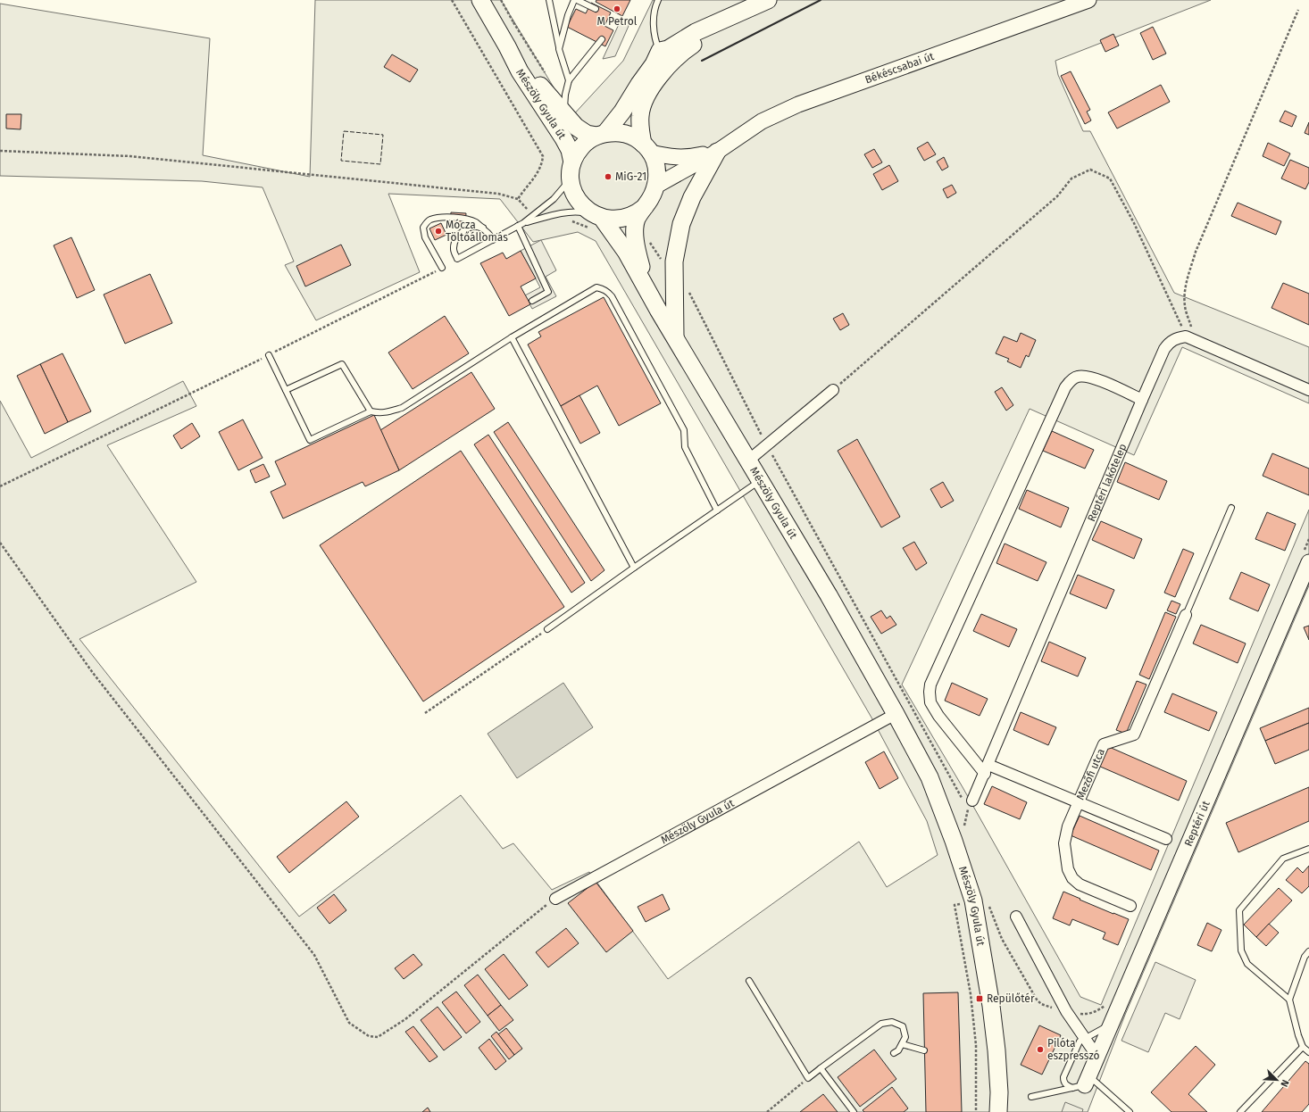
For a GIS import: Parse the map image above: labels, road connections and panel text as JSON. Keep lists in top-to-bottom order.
{
  "streets": {
    "main road": ["Mészöly Gyula út"],
    "street": [
      "Békéscsabai út",
      "Reptéri lakótelep",
      "Mezőfi utca",
      "Reptéri út"
    ]
  },
  "crossings": [
    ["Békéscsabai út", "Mészöly Gyula út"]
  ],
  "places": {
    "other": [
      "M Petrol",
      "MiG-21",
      "Mócza Töltőállomás",
      "Pilóta eszpresszó"
    ],
    "transit": ["Repülőtér"]
  },
  "north": "bottom right"
}
